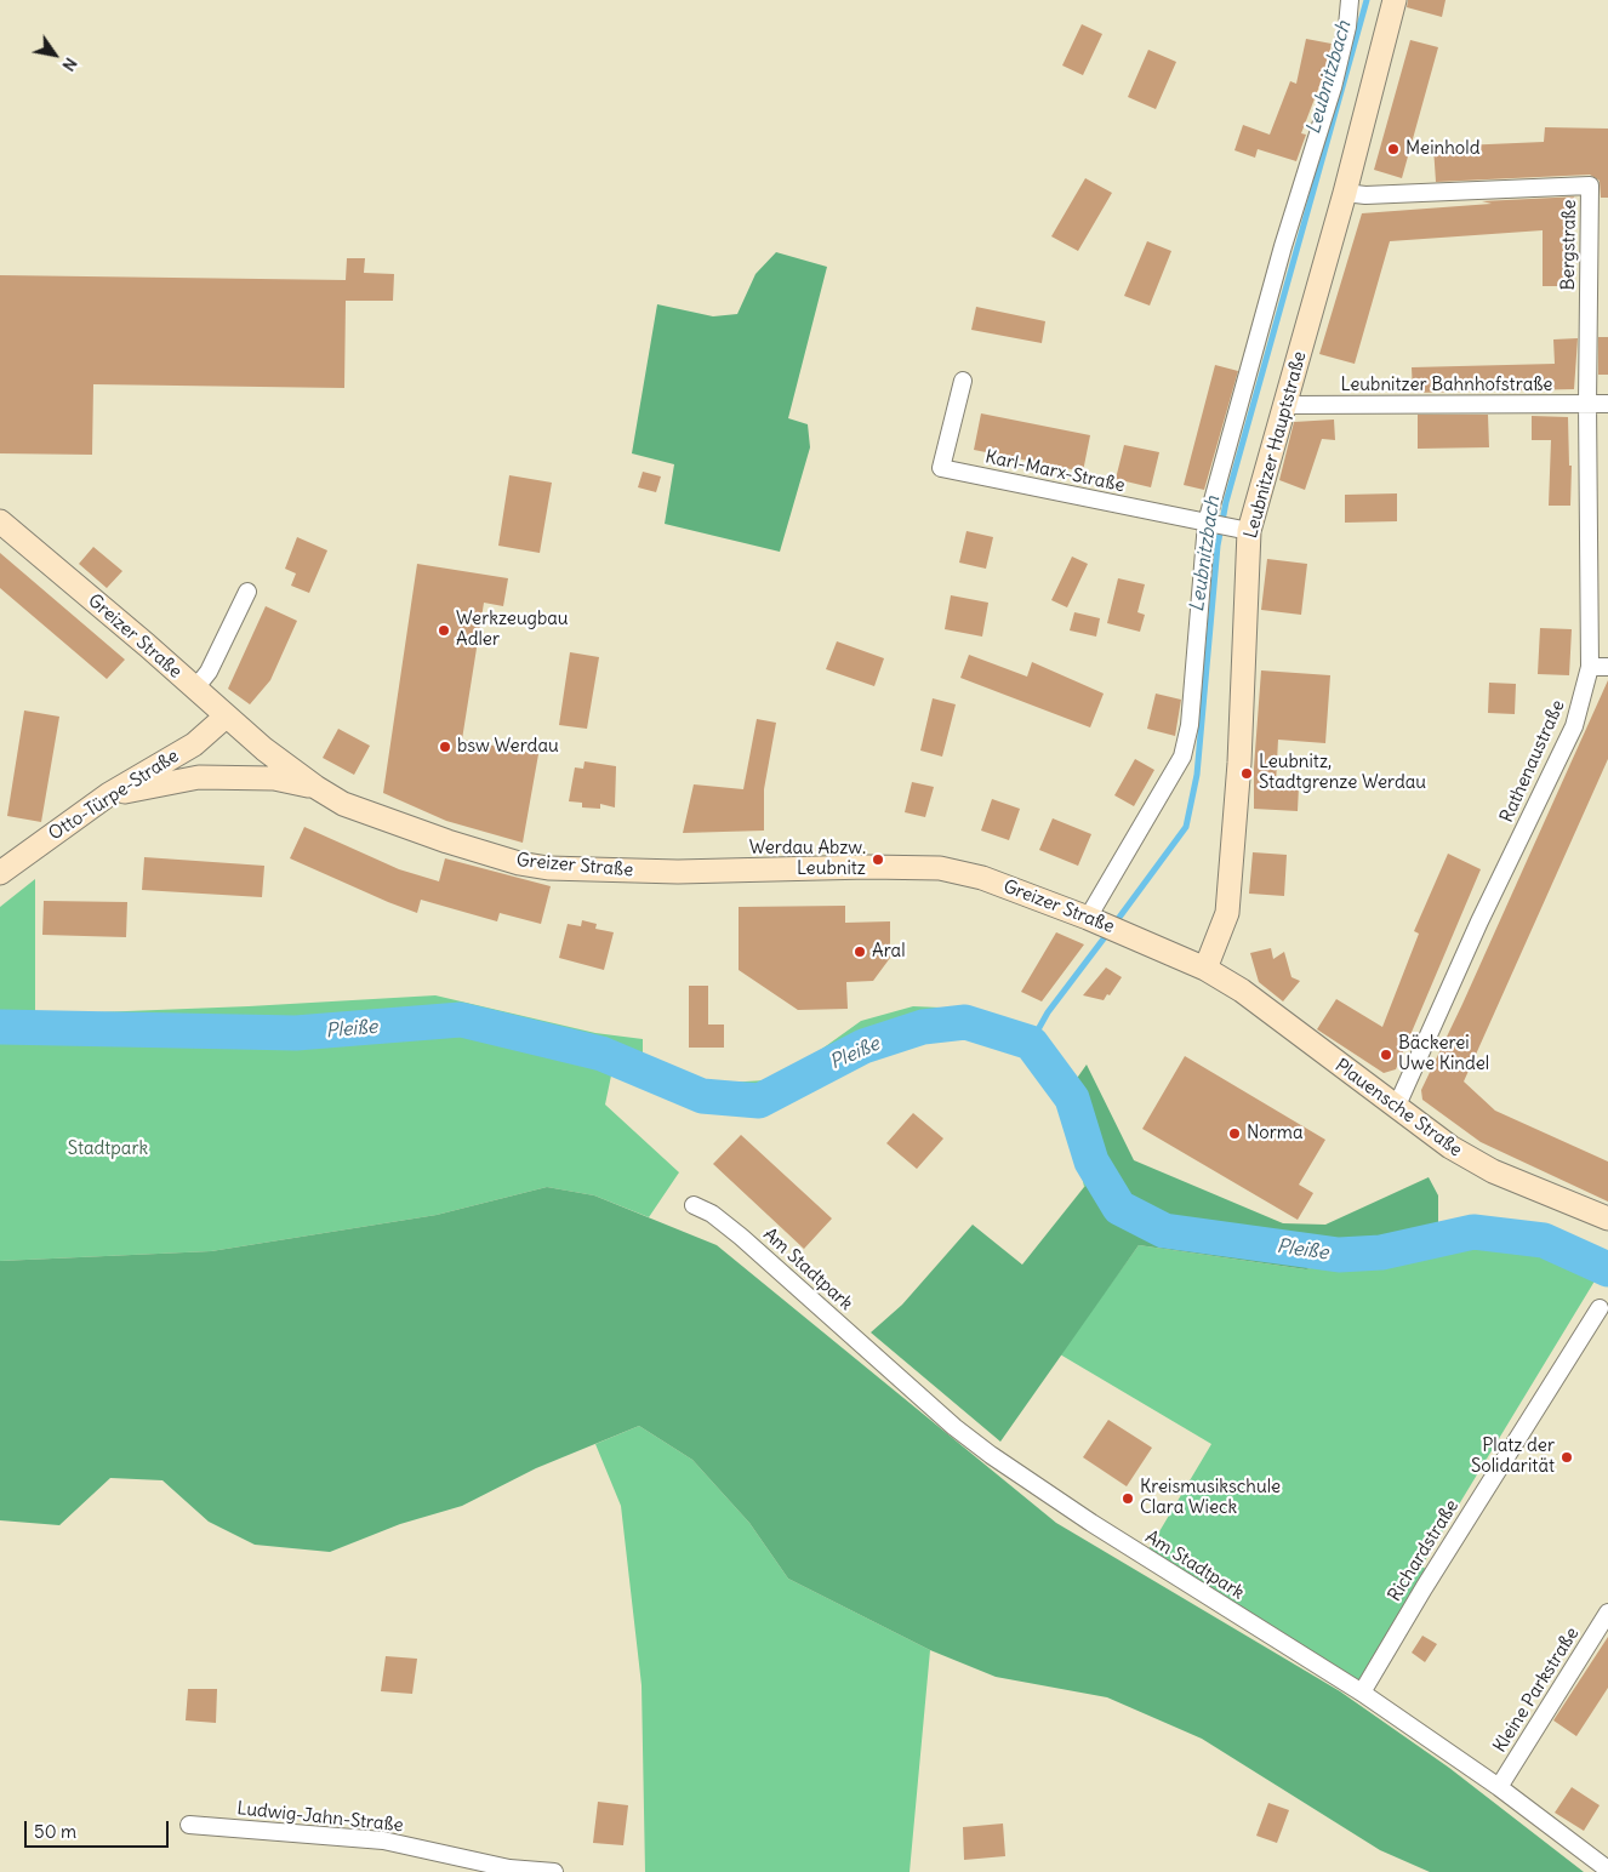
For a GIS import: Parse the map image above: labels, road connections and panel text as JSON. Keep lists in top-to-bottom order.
{
  "streets": {
    "street": [
      "Bergstraße",
      "Leubnitzer Bahnhofstraße",
      "Leubnitzer Hauptstraße",
      "Karl-Marx-Straße",
      "Greizer Straße",
      "Rathenaustraße",
      "Otto-Türpe-Straße",
      "Plauensche Straße",
      "Am Stadtpark",
      "Richardstraße",
      "Kleine Parkstraße",
      "Ludwig-Jahn-Straße"
    ]
  },
  "crossings": [
    ["Bergstraße", "Leubnitzer Bahnhofstraße"],
    ["Bergstraße", "Leubnitzer Hauptstraße"],
    ["Bergstraße", "Rathenaustraße"],
    ["Leubnitzer Bahnhofstraße", "Leubnitzer Hauptstraße"],
    ["Leubnitzer Bahnhofstraße", "Rathenaustraße"],
    ["Leubnitzer Hauptstraße", "Karl-Marx-Straße"],
    ["Leubnitzer Hauptstraße", "Greizer Straße"],
    ["Leubnitzer Hauptstraße", "Plauensche Straße"],
    ["Greizer Straße", "Otto-Türpe-Straße"],
    ["Greizer Straße", "Plauensche Straße"],
    ["Rathenaustraße", "Plauensche Straße"],
    ["Am Stadtpark", "Richardstraße"],
    ["Am Stadtpark", "Kleine Parkstraße"]
  ],
  "water": ["Leubnitzbach", "Pleiße"],
  "parks": ["Stadtpark"],
  "places": [
    "Meinhold",
    "Werkzeugbau Adler",
    "bsw Werdau",
    "Leubnitz, Stadtgrenze Werdau",
    "Werdau Abzw. Leubnitz",
    "Aral",
    "Bäckerei Uwe Kindel",
    "Norma",
    "Platz der Solidarität",
    "Kreismusikschule Clara Wieck"
  ],
  "scale_bar": "50 m",
  "north": "bottom right"
}
